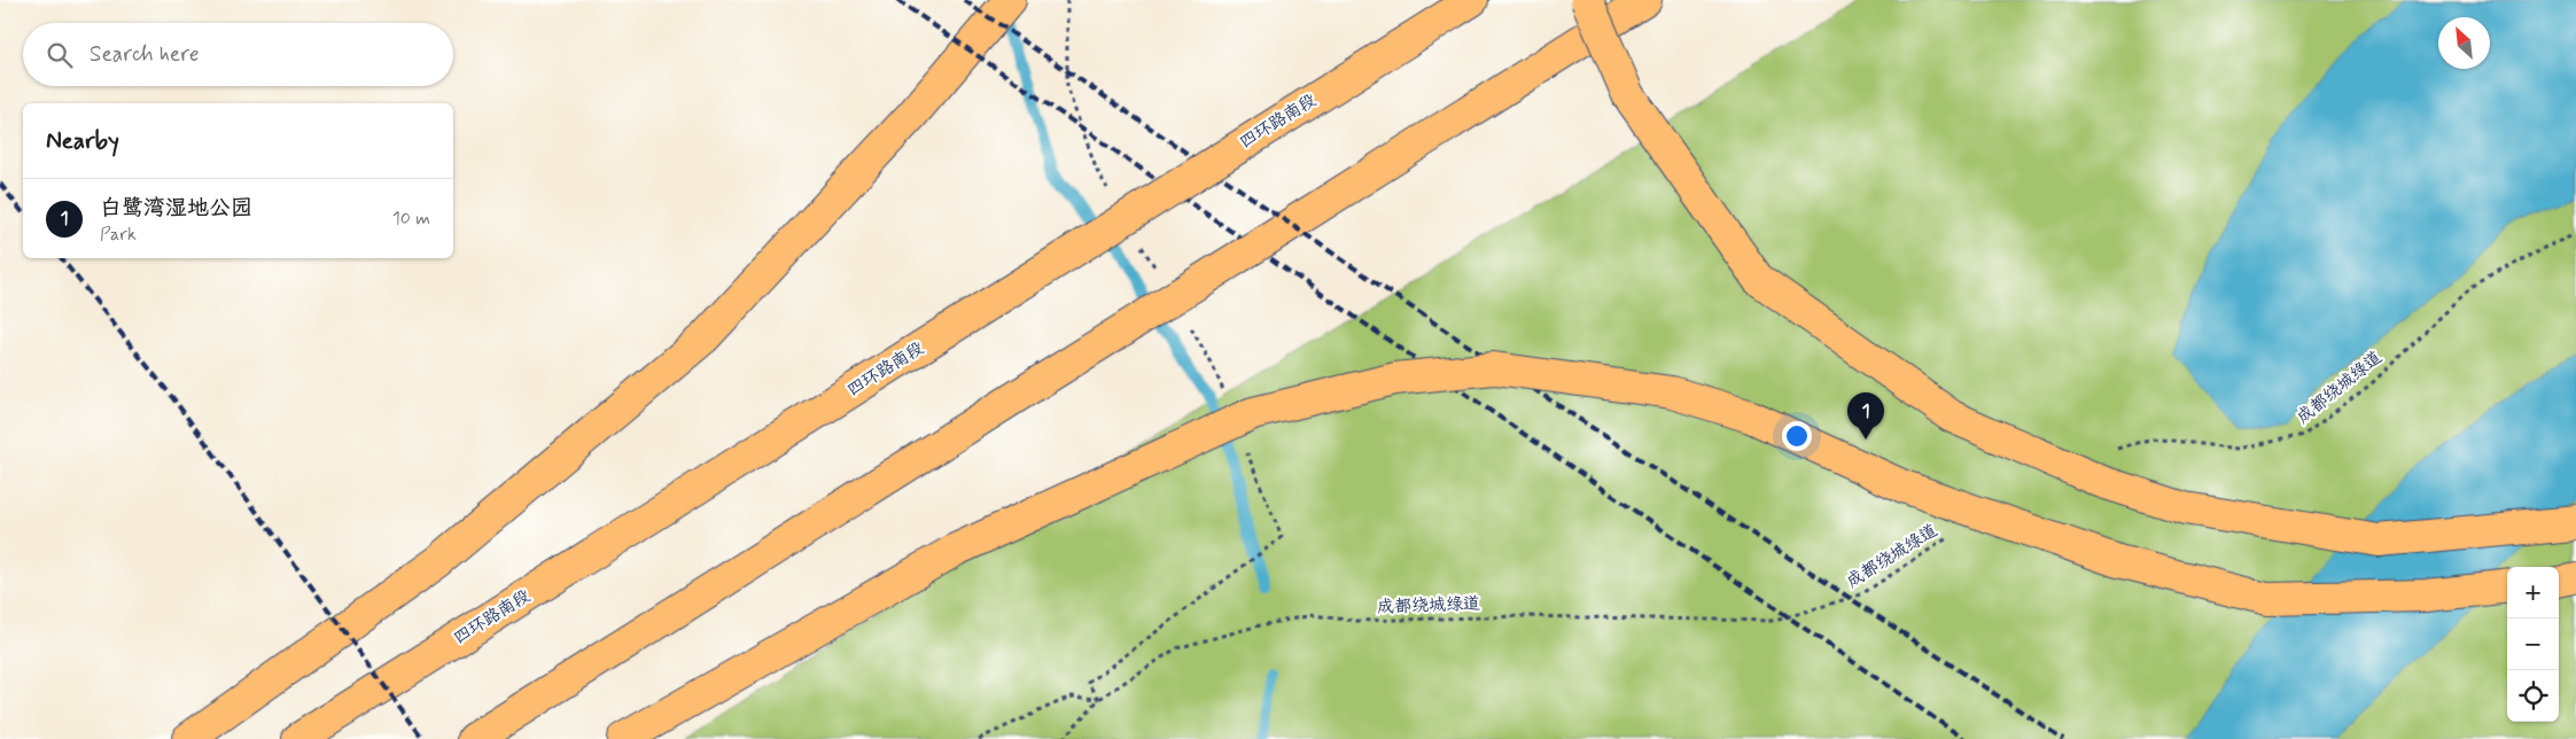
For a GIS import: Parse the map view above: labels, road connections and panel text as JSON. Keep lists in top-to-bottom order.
{
  "streets": {
    "highway": ["四环路南段"],
    "path": ["成都绕城绿道"]
  },
  "north": "top left",
  "page": {
    "search": "Search here",
    "heading": "Nearby",
    "list": [
      {
        "mark": "1",
        "name": "白鹭湾湿地公园",
        "note": "Park",
        "value": "10 m"
      }
    ],
    "pins": "1",
    "map_buttons": ["+", "−"]
  }
}
